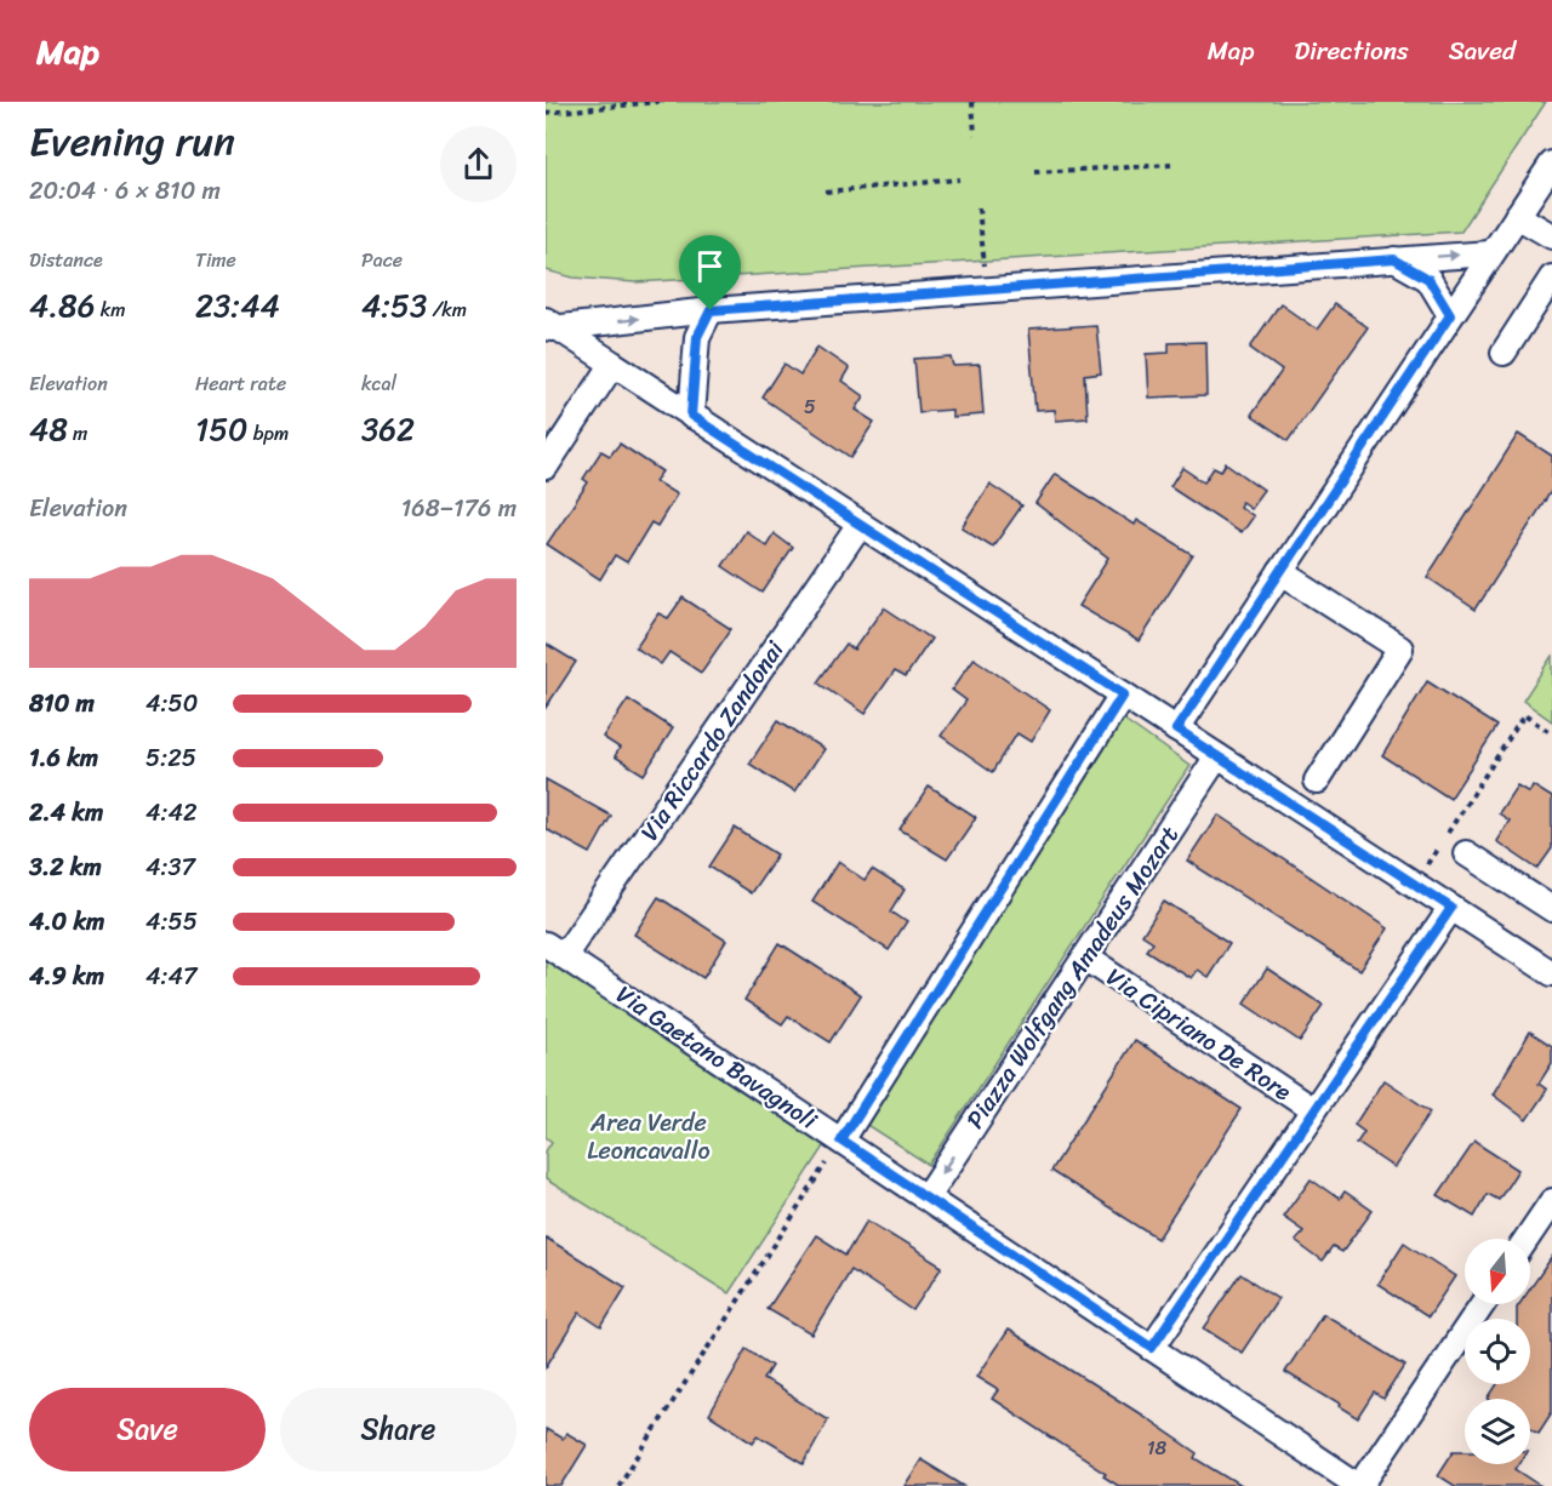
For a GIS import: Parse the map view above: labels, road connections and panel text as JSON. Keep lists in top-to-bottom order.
{
  "streets": {
    "street": [
      "Via Riccardo Zandonai",
      "Piazza Wolfgang Amadeus Mozart",
      "Via Cipriano De Rore",
      "Via Gaetano Bavagnoli"
    ]
  },
  "crossings": [
    ["Via Riccardo Zandonai", "Via Gaetano Bavagnoli"],
    ["Piazza Wolfgang Amadeus Mozart", "Via Cipriano De Rore"],
    ["Piazza Wolfgang Amadeus Mozart", "Via Gaetano Bavagnoli"]
  ],
  "parks": ["Area Verde Leoncavallo"],
  "house_numbers": ["5", "18"],
  "north": "bottom",
  "page": {
    "header": "Map",
    "nav": ["Map", "Directions", "Saved"],
    "heading": ["Evening run", "20:04 · 6 × 810 m"],
    "stats": [
      ["Distance", "4.86 km"],
      ["Time", "23:44"],
      ["Pace", "4:53 /km"],
      ["Elevation", "48 m"],
      ["Heart rate", "150 bpm"],
      ["kcal", "362"]
    ],
    "chart": ["Elevation", "168–176 m"],
    "list": [
      {
        "name": "810 m",
        "note": "4:50"
      },
      {
        "name": "1.6 km",
        "note": "5:25"
      },
      {
        "name": "2.4 km",
        "note": "4:42"
      },
      {
        "name": "3.2 km",
        "note": "4:37"
      },
      {
        "name": "4.0 km",
        "note": "4:55"
      },
      {
        "name": "4.9 km",
        "note": "4:47"
      }
    ],
    "buttons": ["Save", "Share"]
  }
}
